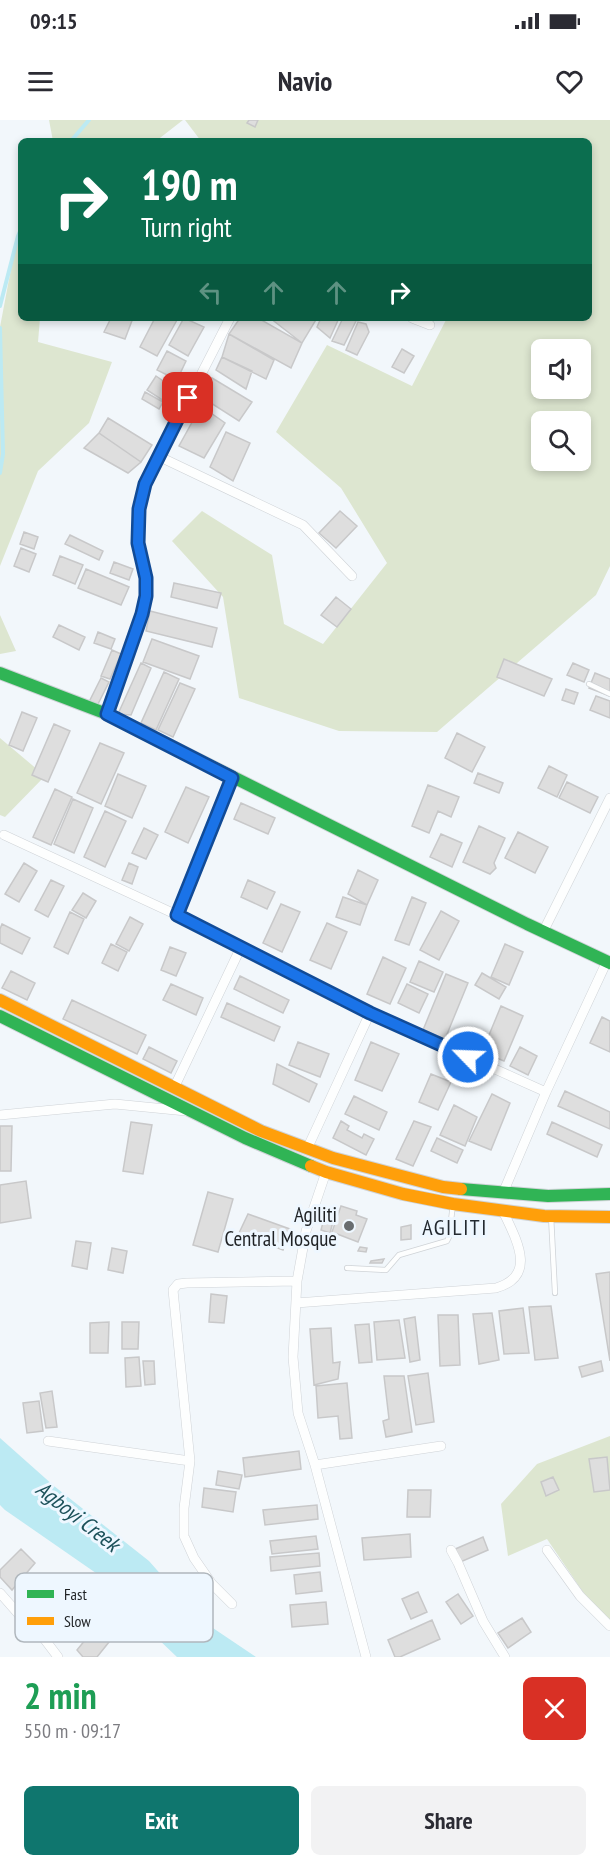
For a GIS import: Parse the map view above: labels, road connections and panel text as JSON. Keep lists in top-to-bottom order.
{
  "districts": ["AGILITI"],
  "water": ["Agboyi Creek"],
  "places": ["Agiliti Central Mosque"],
  "legend": ["Fast", "Slow"],
  "page": {
    "status": "09:15",
    "header": "Navio",
    "turn": ["190 m", "Turn right"],
    "heading": ["2 min", "550 m · 09:17"],
    "buttons": ["Exit", "Share"]
  }
}
